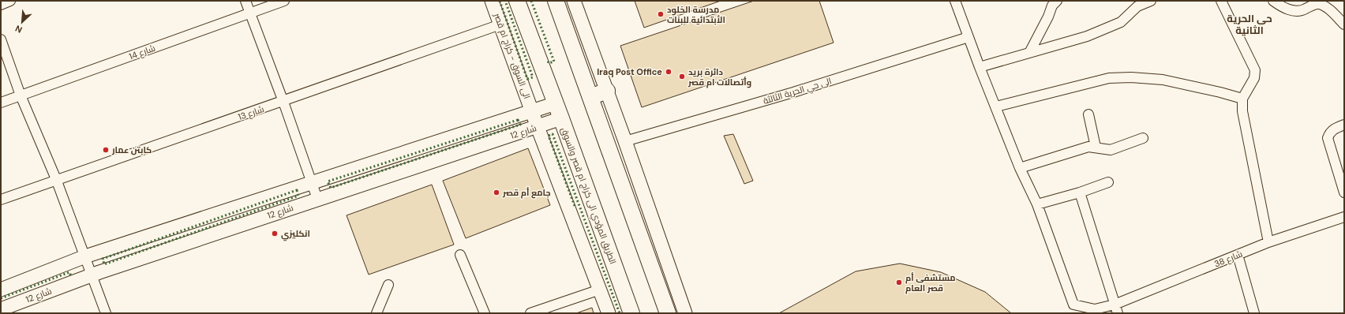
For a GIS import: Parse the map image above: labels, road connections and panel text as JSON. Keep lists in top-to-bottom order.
{
  "streets": {
    "main road": ["الطريق المؤدي الى كراج ام قصر والسوق"],
    "street": [
      "شارع 14",
      "الى السوق - كراج ام قصر",
      "الى حي الحرية الثالثة",
      "شارع 13",
      "شارع 12",
      "شارع 38"
    ]
  },
  "crossings": [
    ["الى السوق - كراج ام قصر", "شارع 13"],
    ["الى السوق - كراج ام قصر", "شارع 12"],
    ["شارع 12", "الطريق المؤدي الى كراج ام قصر والسوق"]
  ],
  "districts": ["حي الحرية الثانية"],
  "places": [
    "مدرسة الخلود الأبتدائية للبنات",
    "Iraq Post Office",
    "دائرة بريد وأتصالات ام قصر",
    "كابتن عمار",
    "جامع أم قصر",
    "انكليزي",
    "مستشفى أم قصر العام"
  ],
  "north": "bottom left"
}
